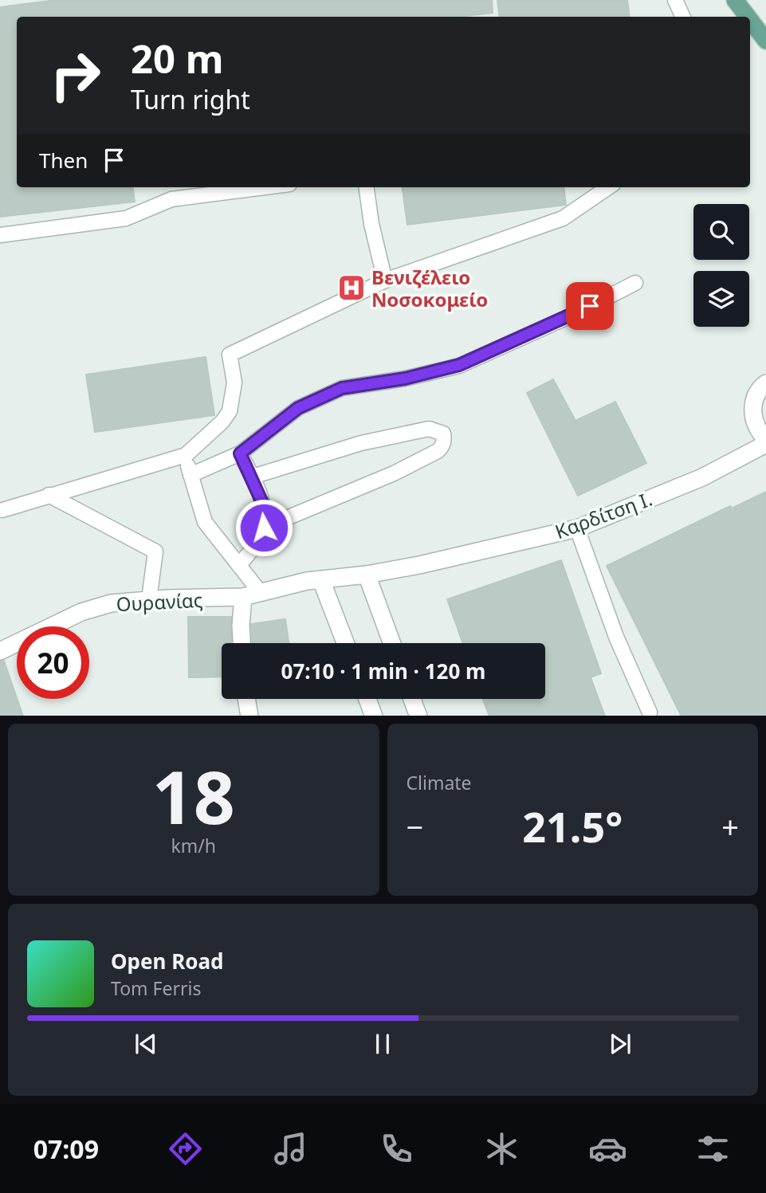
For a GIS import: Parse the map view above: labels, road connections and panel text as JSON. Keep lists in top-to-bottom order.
{
  "streets": {
    "street": ["Καρδίτση Ι.", "Ουρανίας"]
  },
  "crossings": [
    ["Καρδίτση Ι.", "Ουρανίας"]
  ],
  "places": {
    "hospital": ["Βενιζέλειο Νοσοκομείο"]
  },
  "page": {
    "turn": ["20 m", "Turn right"],
    "then": "Then",
    "limit": "20",
    "trip": "07:10 · 1 min · 120 m",
    "tile": [
      ["18", "km/h"],
      "Climate"
    ],
    "heat": ["−", "21.5°", "+"],
    "song": ["Open Road", "Tom Ferris"],
    "tabs": "07:09"
  }
}
